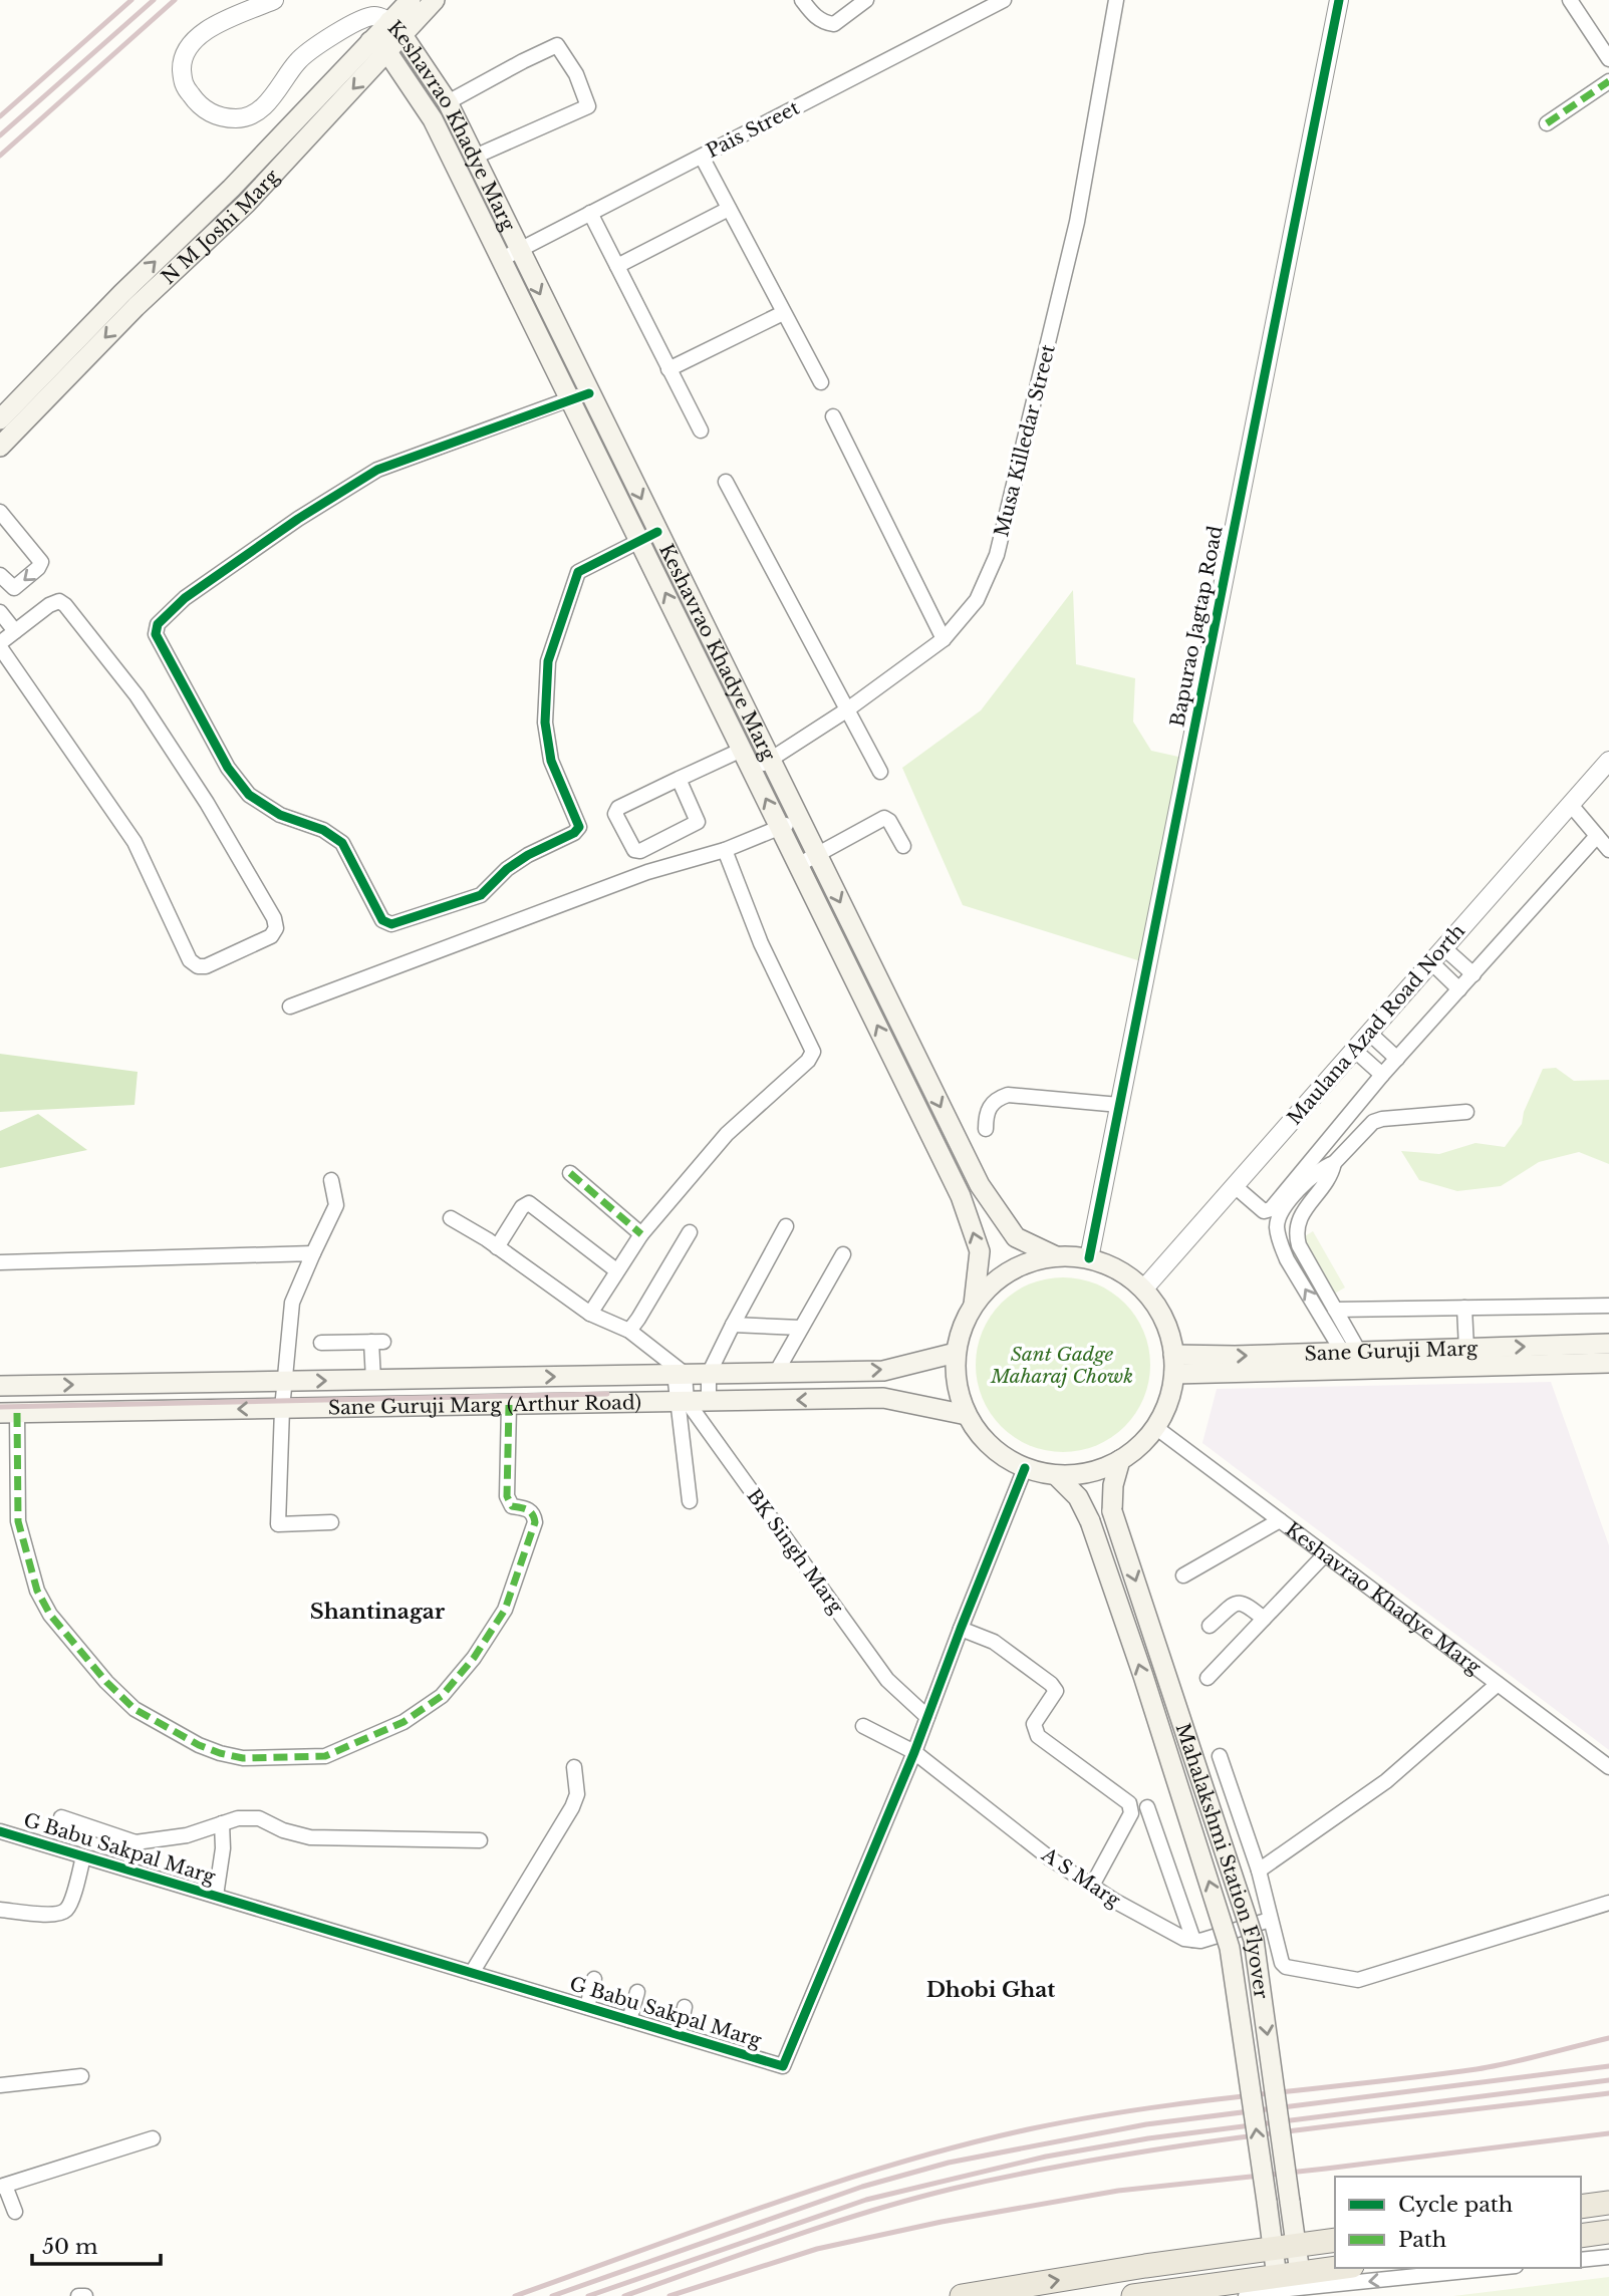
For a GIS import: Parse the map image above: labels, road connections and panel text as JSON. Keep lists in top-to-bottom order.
{
  "streets": {
    "main road": [
      "Keshavrao Khadye Marg",
      "N M Joshi Marg",
      "Sane Guruji Marg",
      "Sane Guruji Marg (Arthur Road)",
      "Mahalakshmi Station Flyover"
    ],
    "street": [
      "Pais Street",
      "Musa Killedar Street",
      "Bapurao Jagtap Road",
      "Maulana Azad Road North",
      "BK Singh Marg",
      "G Babu Sakpal Marg",
      "A S Marg"
    ]
  },
  "crossings": [
    ["Keshavrao Khadye Marg", "Pais Street"],
    ["Keshavrao Khadye Marg", "N M Joshi Marg"],
    ["Keshavrao Khadye Marg", "Musa Killedar Street"],
    ["Keshavrao Khadye Marg", "Bapurao Jagtap Road"],
    ["Keshavrao Khadye Marg", "Maulana Azad Road North"],
    ["Keshavrao Khadye Marg", "Sane Guruji Marg"],
    ["Keshavrao Khadye Marg", "Sane Guruji Marg (Arthur Road)"],
    ["Keshavrao Khadye Marg", "G Babu Sakpal Marg"],
    ["Keshavrao Khadye Marg", "Mahalakshmi Station Flyover"],
    ["Bapurao Jagtap Road", "Maulana Azad Road North"],
    ["Bapurao Jagtap Road", "Sane Guruji Marg"],
    ["Bapurao Jagtap Road", "Sane Guruji Marg (Arthur Road)"],
    ["Bapurao Jagtap Road", "G Babu Sakpal Marg"],
    ["Bapurao Jagtap Road", "Mahalakshmi Station Flyover"],
    ["Maulana Azad Road North", "Sane Guruji Marg"],
    ["Maulana Azad Road North", "Sane Guruji Marg (Arthur Road)"],
    ["Maulana Azad Road North", "G Babu Sakpal Marg"],
    ["Maulana Azad Road North", "Mahalakshmi Station Flyover"],
    ["Sane Guruji Marg", "Sane Guruji Marg (Arthur Road)"],
    ["Sane Guruji Marg", "G Babu Sakpal Marg"],
    ["Sane Guruji Marg", "Mahalakshmi Station Flyover"],
    ["Sane Guruji Marg (Arthur Road)", "BK Singh Marg"],
    ["Sane Guruji Marg (Arthur Road)", "G Babu Sakpal Marg"],
    ["Sane Guruji Marg (Arthur Road)", "Mahalakshmi Station Flyover"],
    ["BK Singh Marg", "G Babu Sakpal Marg"],
    ["G Babu Sakpal Marg", "Mahalakshmi Station Flyover"],
    ["G Babu Sakpal Marg", "A S Marg"]
  ],
  "districts": ["Shantinagar", "Dhobi Ghat"],
  "parks": ["Sant Gadge Maharaj Chowk"],
  "legend": ["Cycle path", "Path"],
  "scale_bar": "50 m"
}
